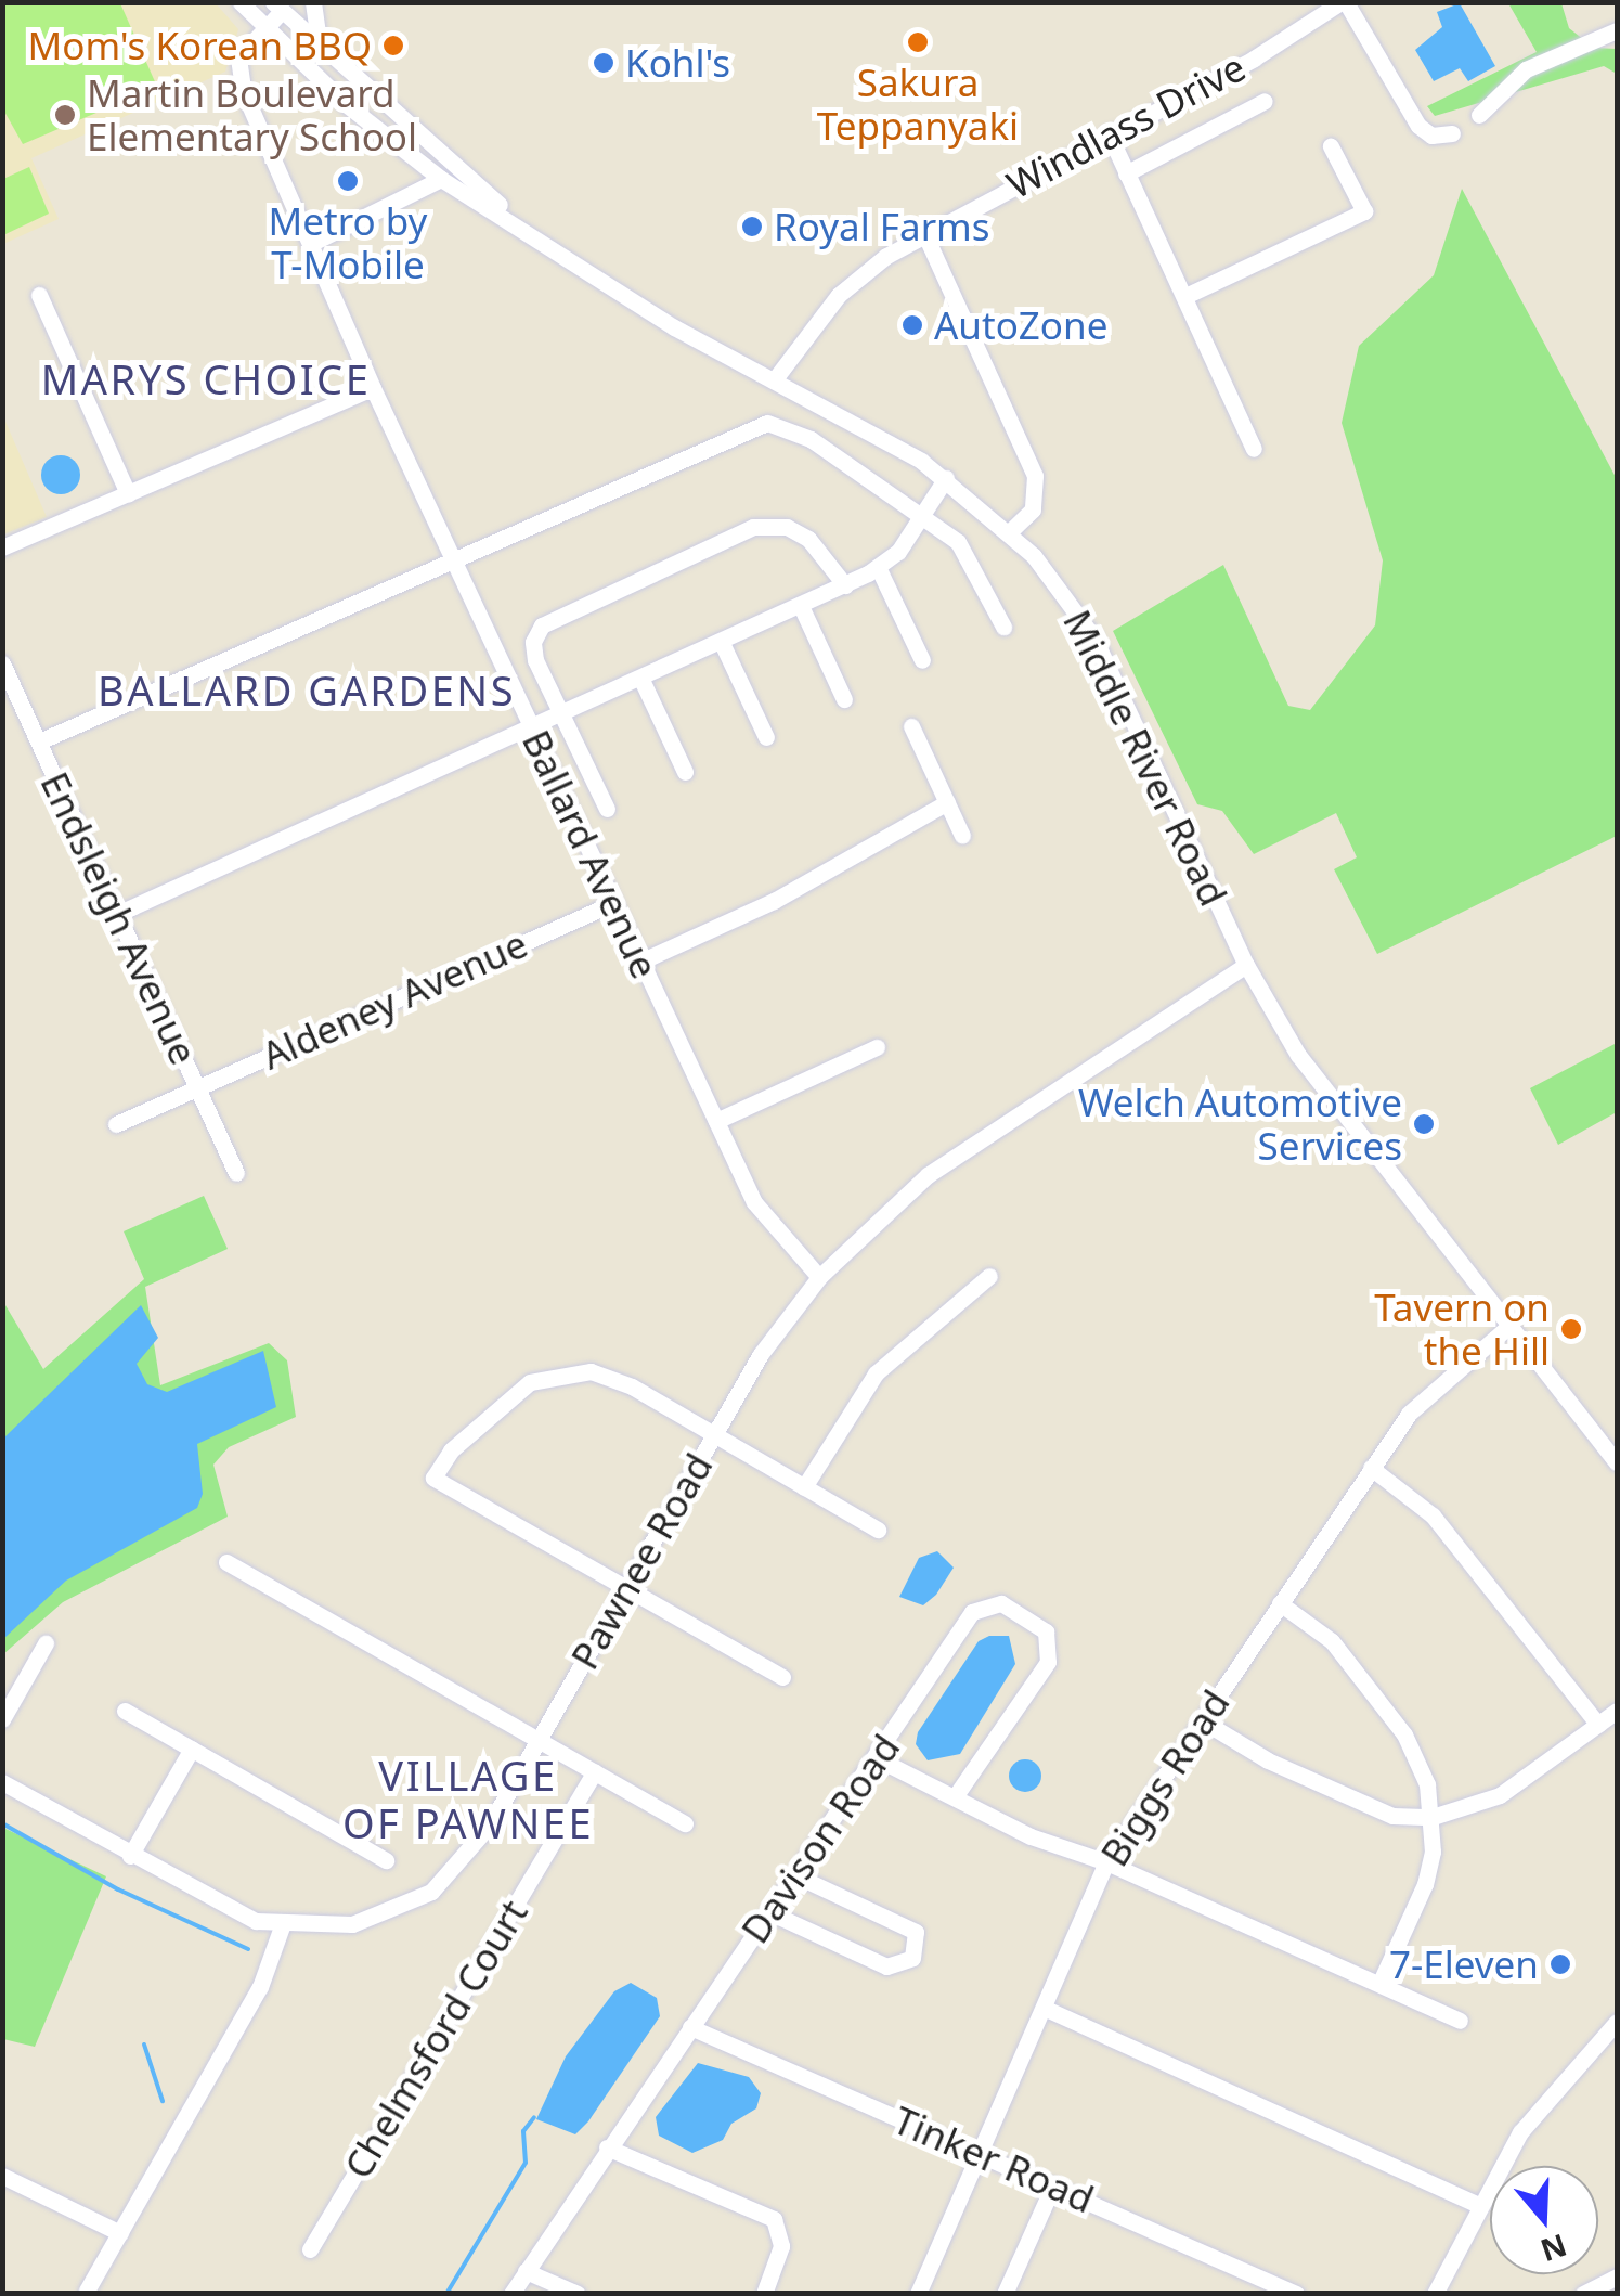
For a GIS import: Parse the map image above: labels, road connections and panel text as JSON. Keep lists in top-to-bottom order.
{
  "streets": {
    "street": [
      "Windlass Drive",
      "Middle River Road",
      "Ballard Avenue",
      "Endsleigh Avenue",
      "Aldeney Avenue",
      "Pawnee Road",
      "Biggs Road",
      "Davison Road",
      "Chelmsford Court",
      "Tinker Road"
    ]
  },
  "crossings": [
    ["Windlass Drive", "Middle River Road"],
    ["Middle River Road", "Ballard Avenue"],
    ["Middle River Road", "Pawnee Road"],
    ["Middle River Road", "Biggs Road"],
    ["Ballard Avenue", "Aldeney Avenue"],
    ["Ballard Avenue", "Pawnee Road"],
    ["Endsleigh Avenue", "Aldeney Avenue"],
    ["Biggs Road", "Tinker Road"],
    ["Davison Road", "Tinker Road"]
  ],
  "districts": ["MARYS CHOICE", "BALLARD GARDENS", "VILLAGE OF PAWNEE"],
  "places": [
    "Sakura Teppanyaki",
    "Mom's Korean BBQ",
    "Kohl's",
    "Martin Boulevard Elementary School",
    "Metro by T-Mobile",
    "Royal Farms",
    "AutoZone",
    "Welch Automotive Services",
    "Tavern on the Hill",
    "7-Eleven"
  ],
  "north": "bottom"
}
